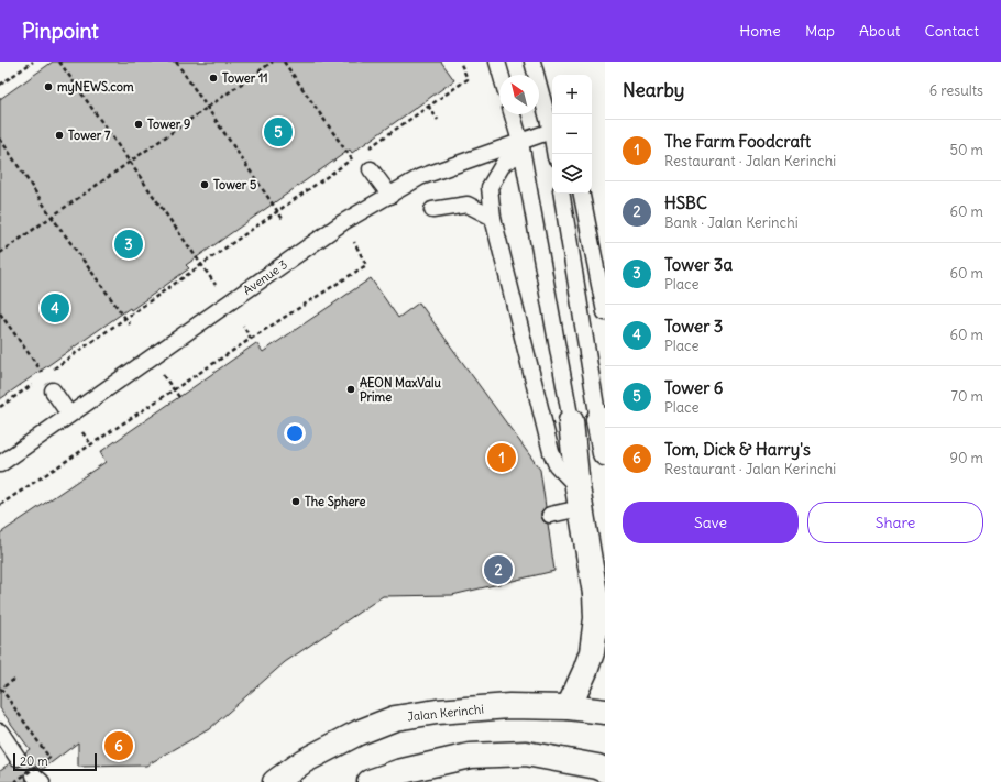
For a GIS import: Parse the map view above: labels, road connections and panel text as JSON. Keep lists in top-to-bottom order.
{
  "streets": {
    "main road": ["Jalan Kerinchi"],
    "lane": ["Avenue 3"]
  },
  "places": [
    "Tower 11",
    "myNEWS.com",
    "Tower 9",
    "Tower 7",
    "Tower 5",
    "AEON MaxValu Prime",
    "The Sphere"
  ],
  "scale_bar": "20 m",
  "north": "top left",
  "page": {
    "header": "Pinpoint",
    "nav": [
      "Home",
      "Map",
      "About",
      "Contact"
    ],
    "heading": ["Nearby", "6 results"],
    "map_buttons": ["+", "−"],
    "pins": [
      "5",
      "3",
      "4",
      "1",
      "2",
      "6"
    ],
    "list": [
      {
        "mark": "1",
        "name": "The Farm Foodcraft",
        "note": "Restaurant · Jalan Kerinchi",
        "value": "50 m"
      },
      {
        "mark": "2",
        "name": "HSBC",
        "note": "Bank · Jalan Kerinchi",
        "value": "60 m"
      },
      {
        "mark": "3",
        "name": "Tower 3a",
        "note": "Place",
        "value": "60 m"
      },
      {
        "mark": "4",
        "name": "Tower 3",
        "note": "Place",
        "value": "60 m"
      },
      {
        "mark": "5",
        "name": "Tower 6",
        "note": "Place",
        "value": "70 m"
      },
      {
        "mark": "6",
        "name": "Tom, Dick & Harry's",
        "note": "Restaurant · Jalan Kerinchi",
        "value": "90 m"
      }
    ],
    "buttons": ["Save", "Share"],
    "scale": "20 m"
  }
}
